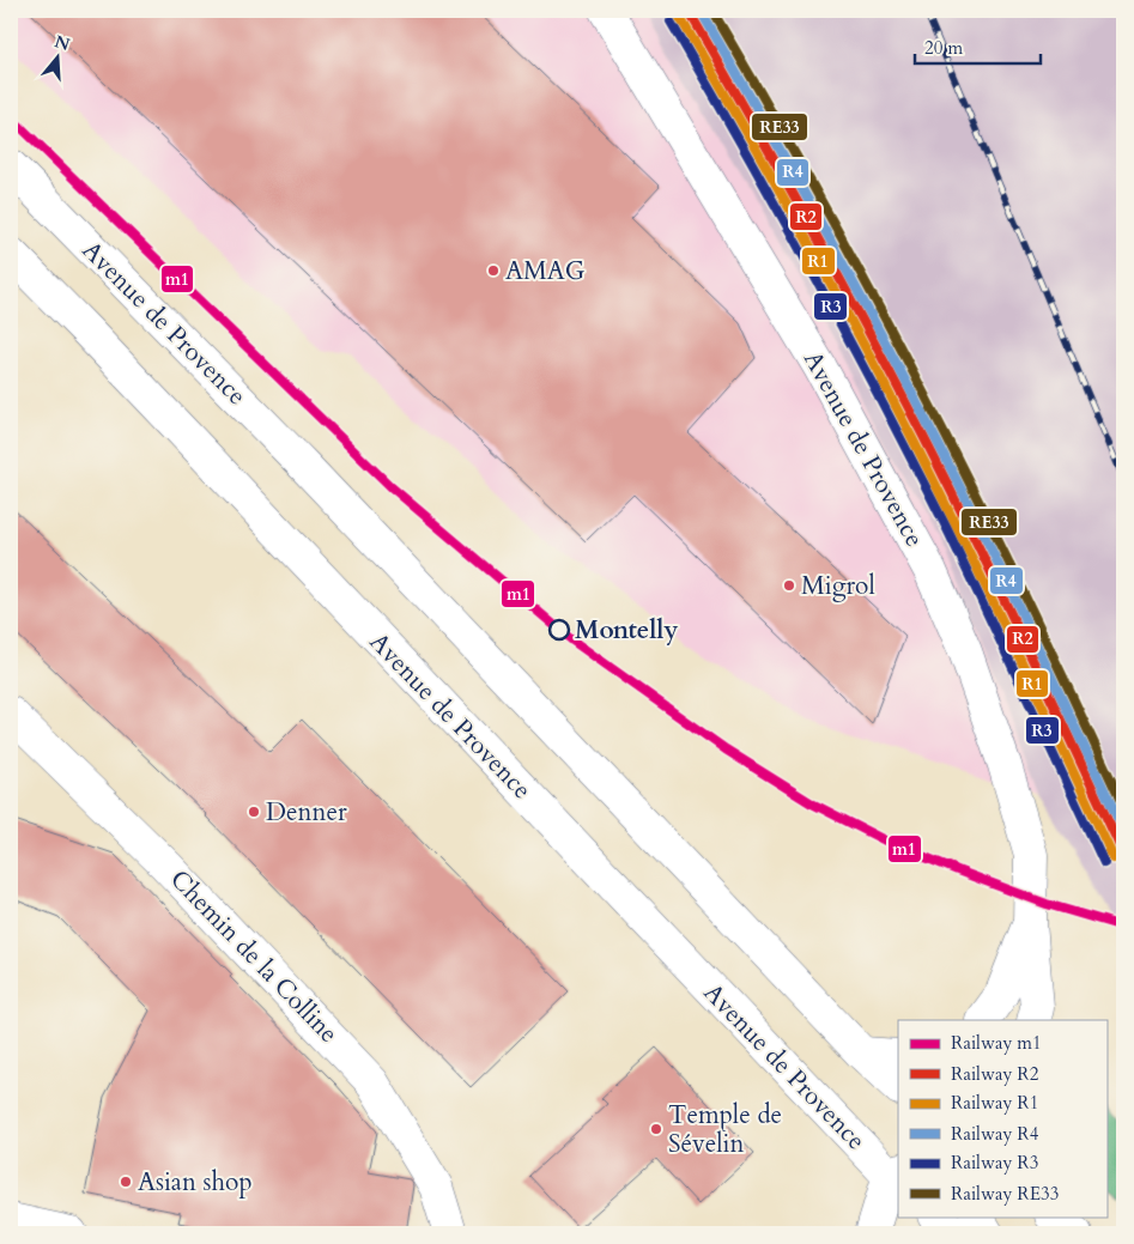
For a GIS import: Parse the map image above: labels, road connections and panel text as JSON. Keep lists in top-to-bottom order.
{
  "streets": {
    "main road": ["Avenue de Provence", "Chemin de la Colline"]
  },
  "places": [
    "AMAG",
    "Migrol",
    "Montelly",
    "Denner",
    "Temple de Sévelin",
    "Asian shop"
  ],
  "lines": [
    "rail line R2",
    "rail line R4",
    "rail line RE33",
    "rail line R1",
    "rail line R3",
    "rail line m1"
  ],
  "legend": [
    "Railway m1",
    "Railway R2",
    "Railway R1",
    "Railway R4",
    "Railway R3",
    "Railway RE33"
  ],
  "scale_bar": "20 m",
  "north": "top"
}
